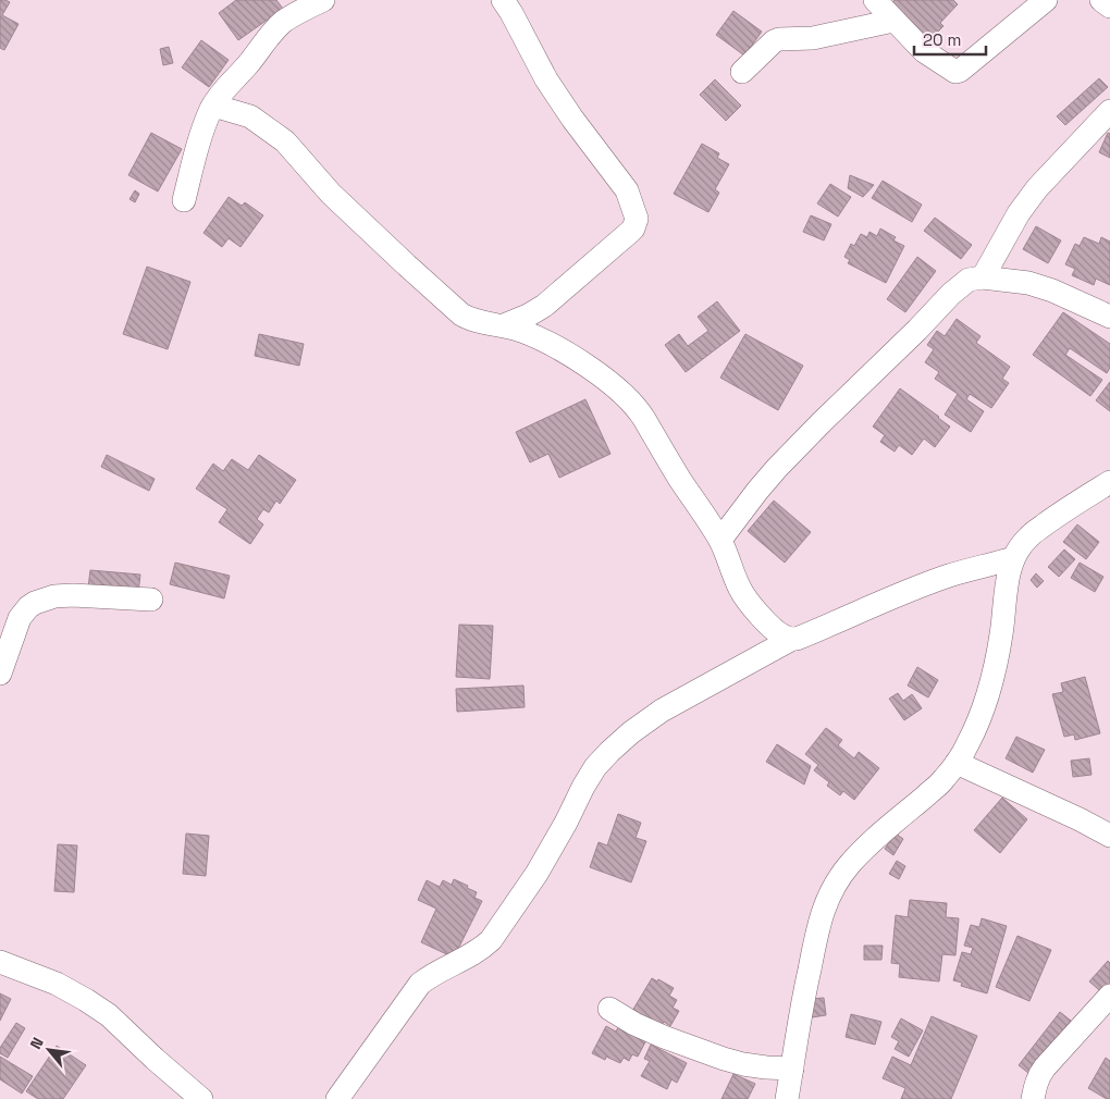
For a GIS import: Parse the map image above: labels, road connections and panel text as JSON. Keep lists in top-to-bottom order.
{
  "scale_bar": "20 m",
  "north": "top left"
}
